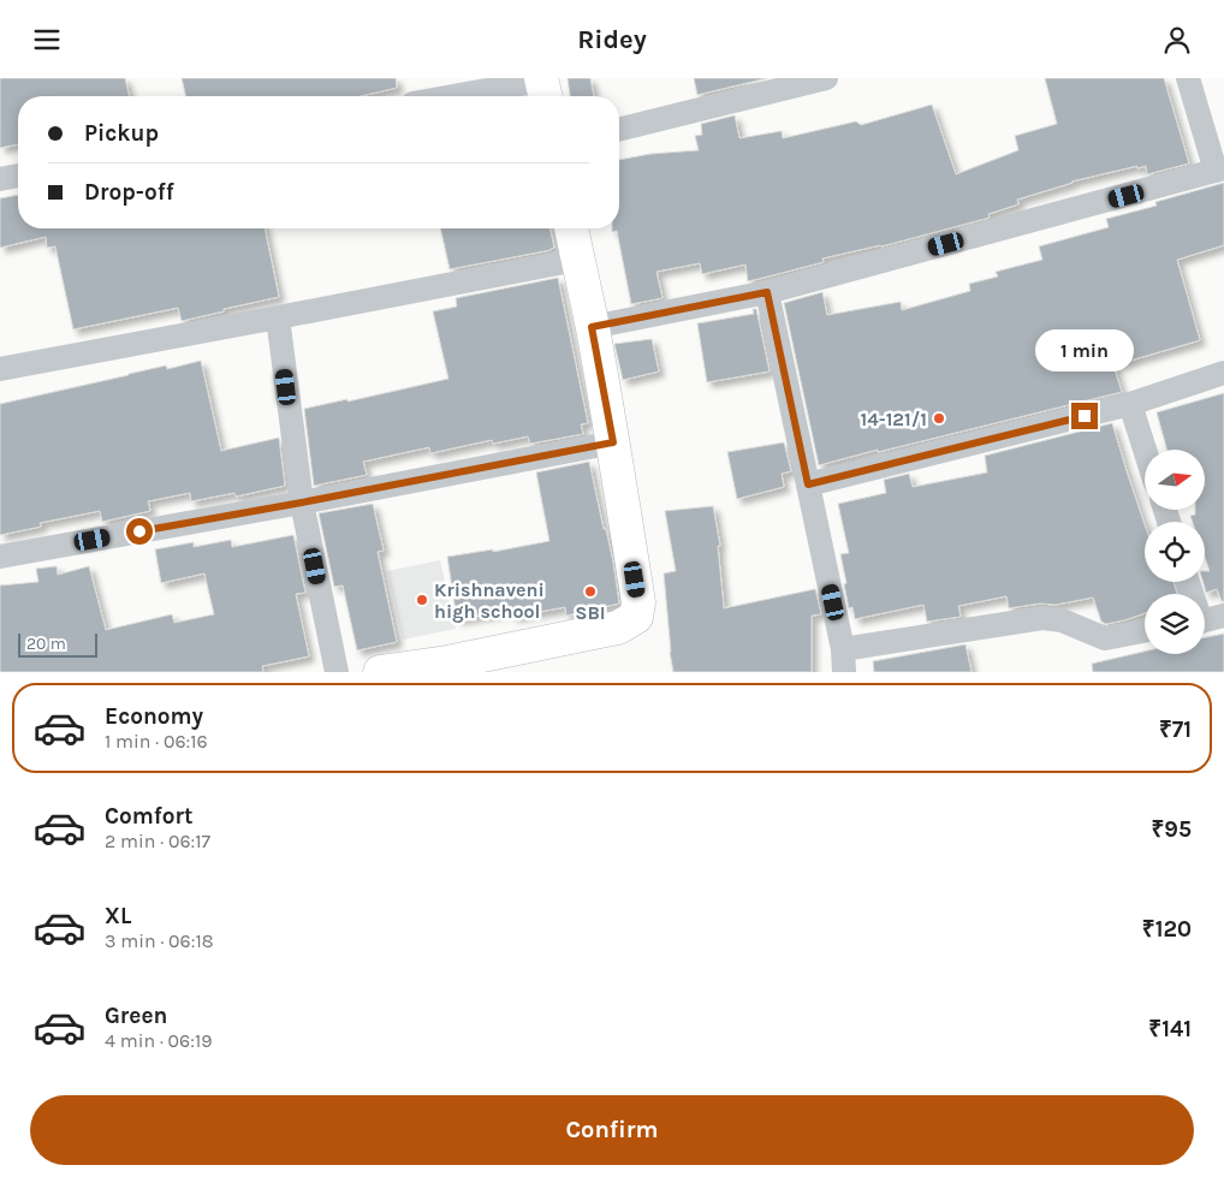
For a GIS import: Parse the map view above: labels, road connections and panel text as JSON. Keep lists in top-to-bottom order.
{
  "places": ["14-121/1", "SBI", "Krishnaveni high school"],
  "scale_bar": "20 m",
  "north": "right",
  "page": {
    "header": "Ridey",
    "banner": ["Pickup", "Drop-off"],
    "bubble": "1 min",
    "scale": "20 m",
    "list": [
      {
        "name": "Economy",
        "note": "1 min · 06:16",
        "value": "₹71"
      },
      {
        "name": "Comfort",
        "note": "2 min · 06:17",
        "value": "₹95"
      },
      {
        "name": "XL",
        "note": "3 min · 06:18",
        "value": "₹120"
      },
      {
        "name": "Green",
        "note": "4 min · 06:19",
        "value": "₹141"
      }
    ],
    "buttons": "Confirm"
  }
}
